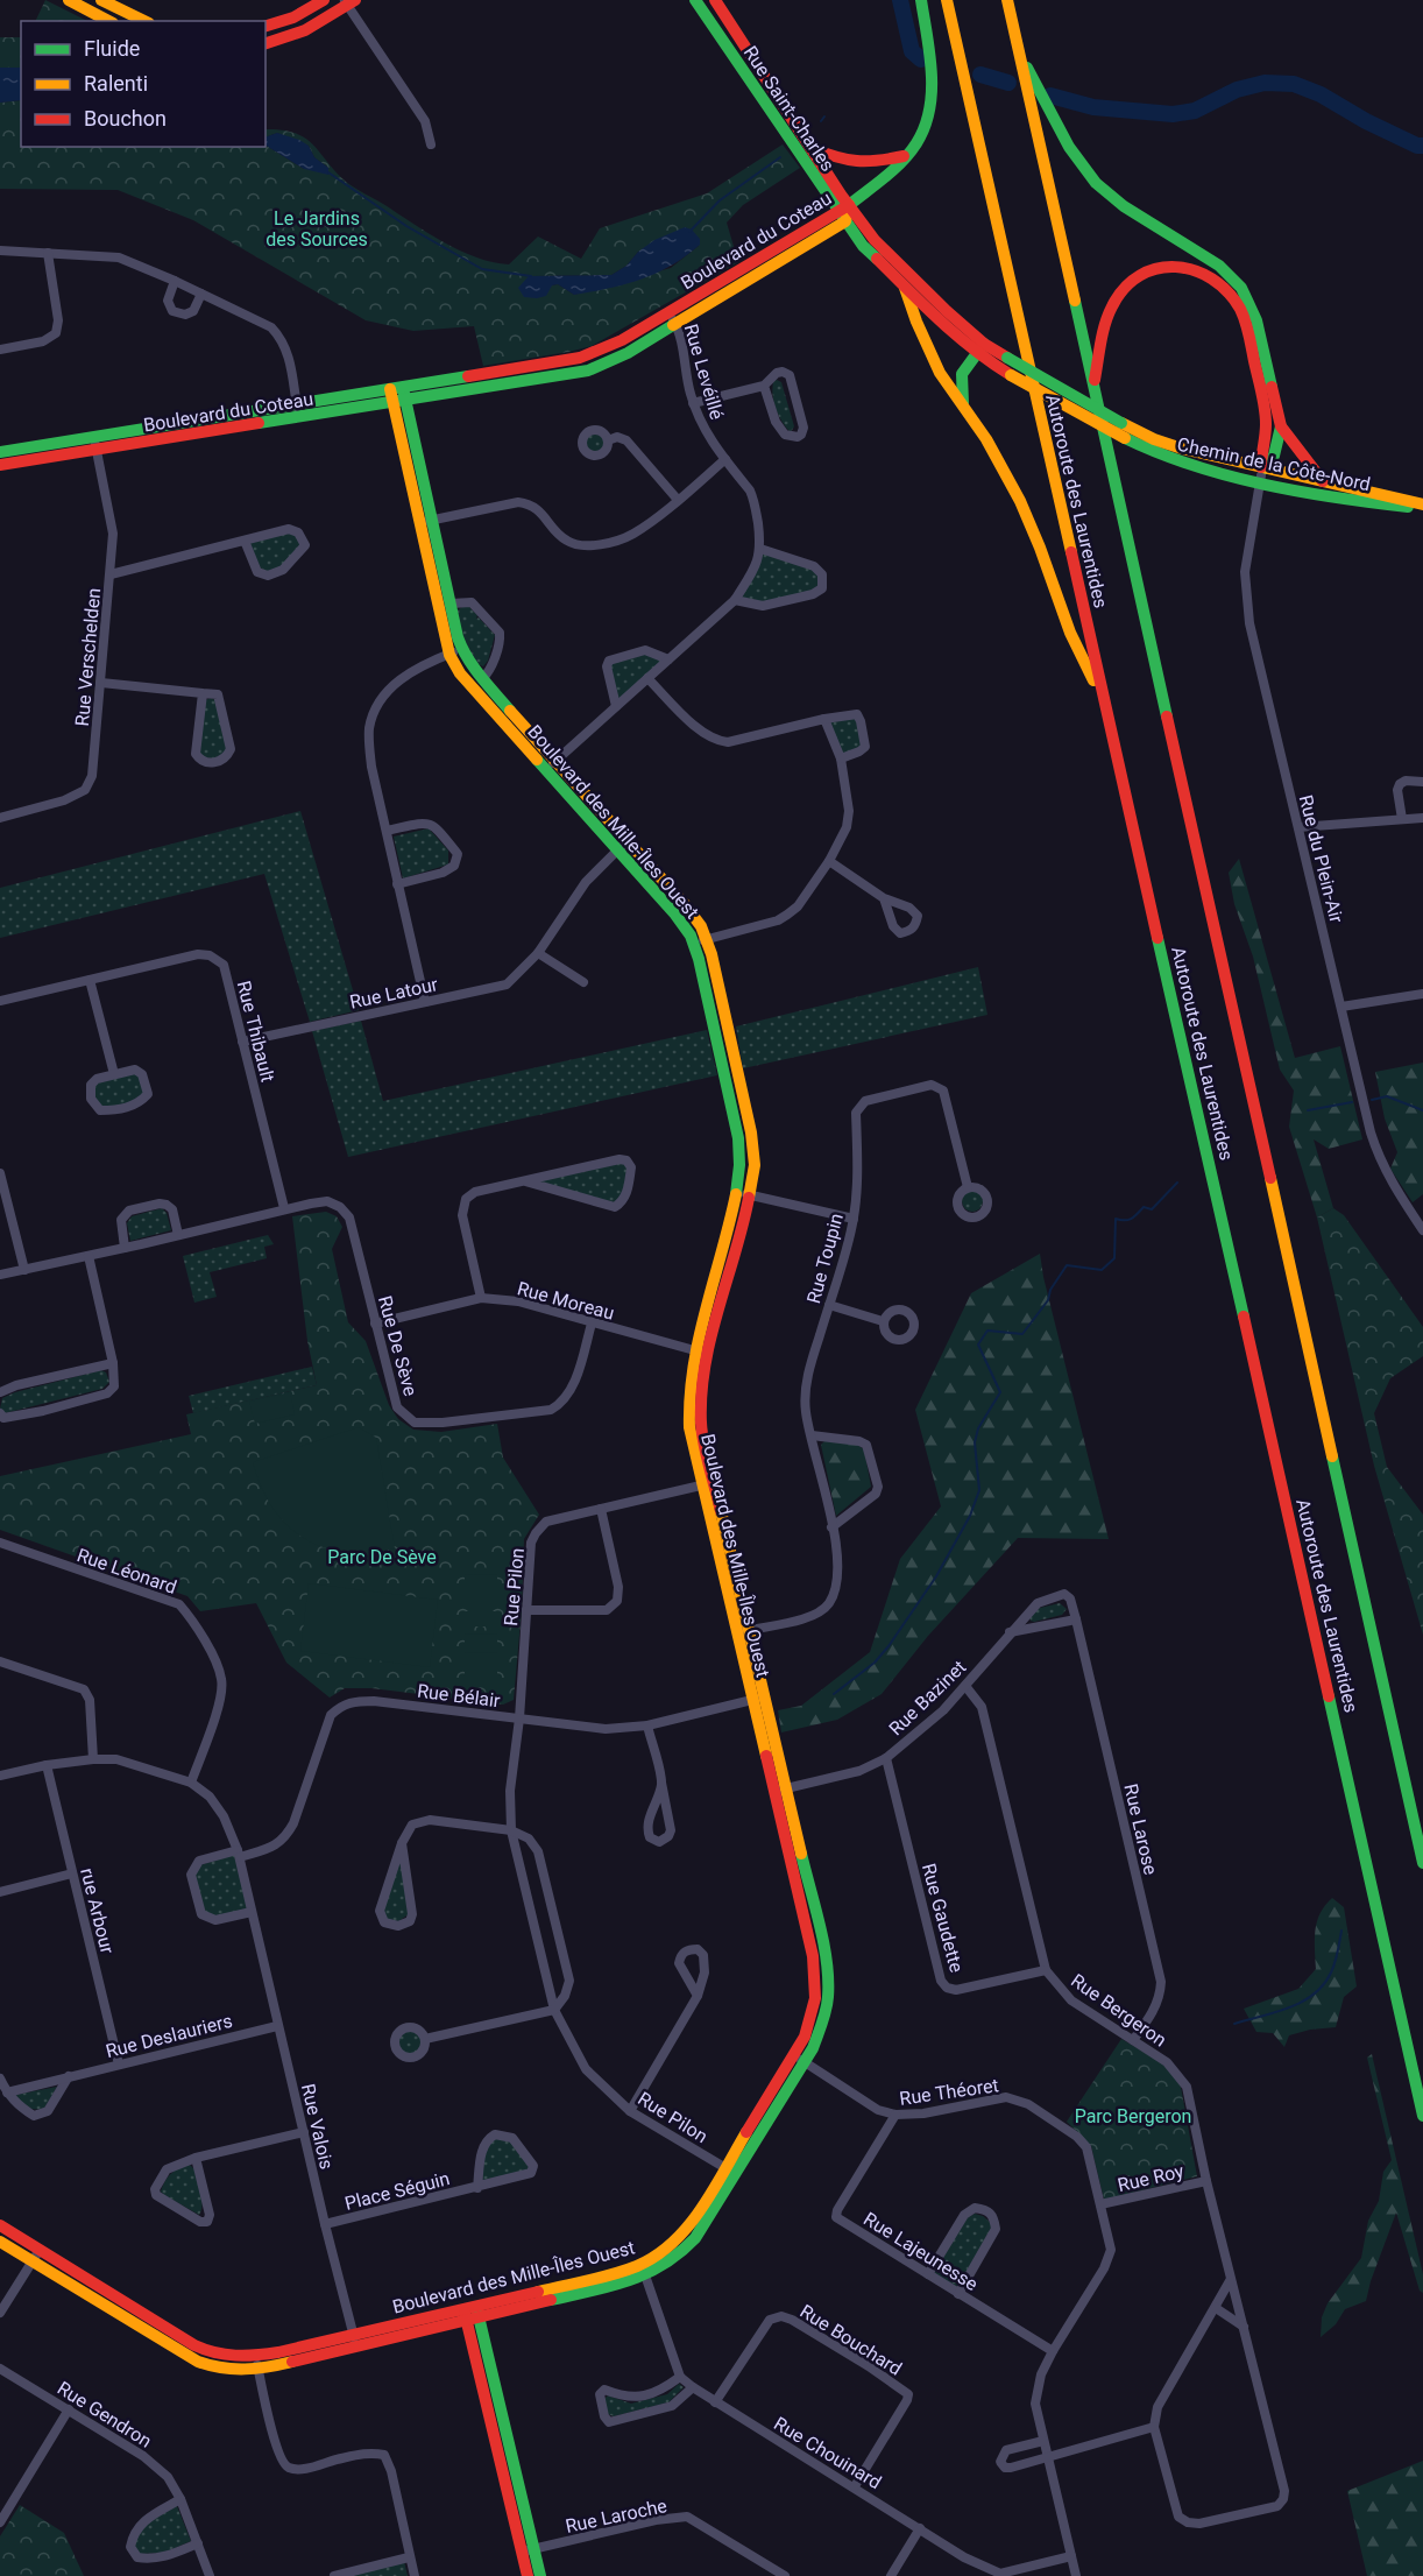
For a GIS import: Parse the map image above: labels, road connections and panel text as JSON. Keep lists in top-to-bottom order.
{
  "streets": {
    "main road": [
      "Rue Saint-Charles",
      "Boulevard du Coteau",
      "Chemin de la Côte-Nord",
      "Autoroute des Laurentides",
      "Boulevard des Mille-Îles Ouest"
    ],
    "street": [
      "Rue Levéillé",
      "Rue Verschelden",
      "Rue du Plein-Air",
      "Rue Latour",
      "Rue Thibault",
      "Rue Toupin",
      "Rue Moreau",
      "Rue De Sève",
      "Rue Léonard",
      "Rue Pilon",
      "Rue Bélair",
      "Rue Bazinet",
      "Rue Larose",
      "rue Arbour",
      "Rue Gaudette",
      "Rue Bergeron",
      "Rue Deslauriers",
      "Rue Théoret",
      "Rue Valois",
      "Rue Roy",
      "Place Séguin",
      "Rue Lajeunesse",
      "Rue Bouchard",
      "Rue Gendron",
      "Rue Chouinard",
      "Rue Laroche"
    ]
  },
  "crossings": [
    ["Rue Saint-Charles", "Boulevard du Coteau"],
    ["Rue Saint-Charles", "Chemin de la Côte-Nord"],
    ["Boulevard du Coteau", "Rue Levéillé"],
    ["Boulevard du Coteau", "Rue Verschelden"],
    ["Boulevard du Coteau", "Boulevard des Mille-Îles Ouest"],
    ["Chemin de la Côte-Nord", "Rue du Plein-Air"],
    ["Boulevard des Mille-Îles Ouest", "Rue Latour"],
    ["Boulevard des Mille-Îles Ouest", "Rue Toupin"],
    ["Boulevard des Mille-Îles Ouest", "Rue Moreau"],
    ["Boulevard des Mille-Îles Ouest", "Rue Pilon"],
    ["Boulevard des Mille-Îles Ouest", "Rue Bélair"],
    ["Boulevard des Mille-Îles Ouest", "Rue Bazinet"],
    ["Boulevard des Mille-Îles Ouest", "Rue Théoret"],
    ["Boulevard des Mille-Îles Ouest", "Rue Valois"],
    ["Rue Latour", "Rue Thibault"],
    ["Rue Thibault", "Rue De Sève"],
    ["Rue Moreau", "Rue De Sève"],
    ["Rue Léonard", "Rue Valois"],
    ["Rue Pilon", "Rue Bélair"],
    ["Rue Bélair", "Rue Valois"],
    ["Rue Bazinet", "Rue Larose"],
    ["Rue Bazinet", "Rue Gaudette"],
    ["Rue Bazinet", "Rue Bergeron"],
    ["Rue Larose", "Rue Bergeron"],
    ["rue Arbour", "Rue Deslauriers"],
    ["rue Arbour", "Rue Valois"],
    ["Rue Gaudette", "Rue Bergeron"],
    ["Rue Bergeron", "Rue Roy"],
    ["Rue Deslauriers", "Rue Valois"],
    ["Rue Théoret", "Rue Roy"],
    ["Rue Théoret", "Rue Lajeunesse"],
    ["Rue Théoret", "Rue Chouinard"],
    ["Rue Valois", "Place Séguin"],
    ["Rue Bouchard", "Rue Chouinard"]
  ],
  "parks": ["Le Jardins des Sources", "Parc De Sève", "Parc Bergeron"],
  "legend": ["Fluide", "Ralenti", "Bouchon"]
}
